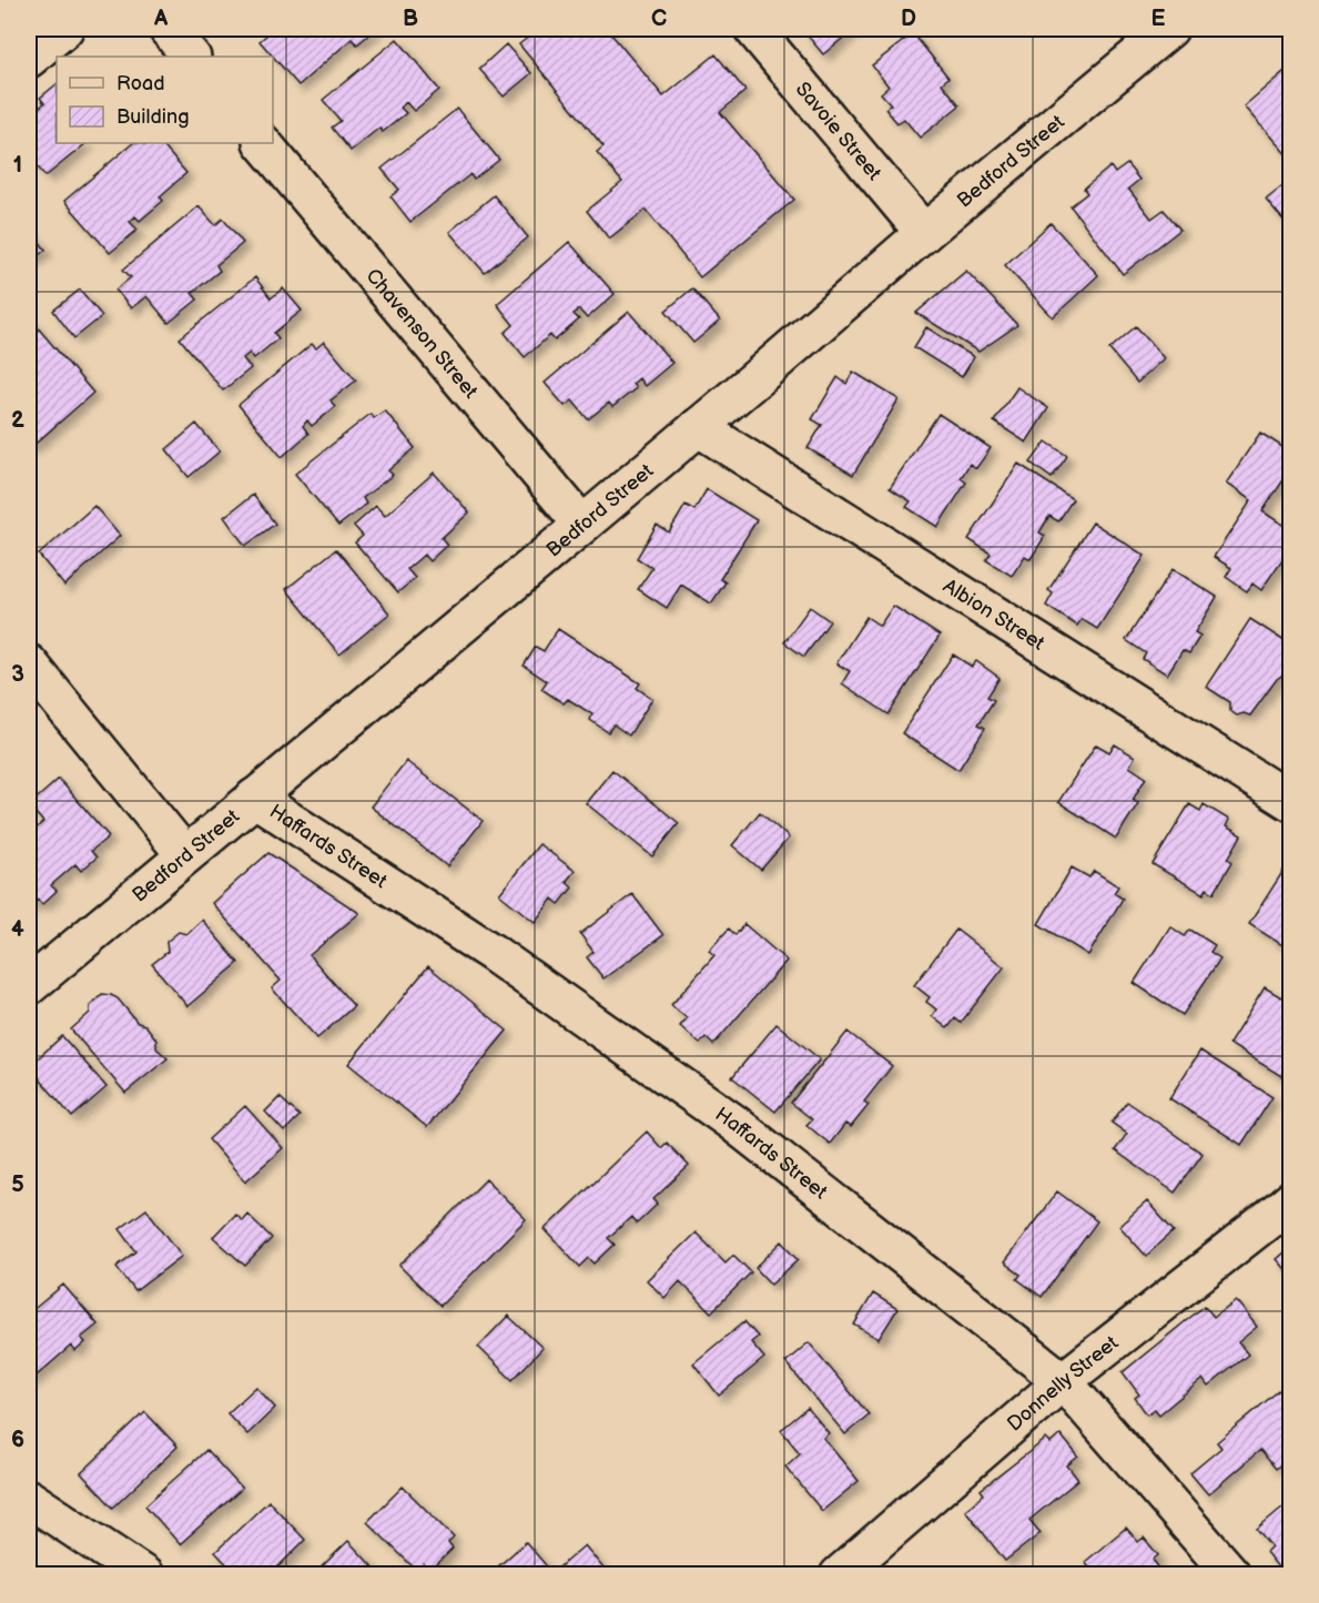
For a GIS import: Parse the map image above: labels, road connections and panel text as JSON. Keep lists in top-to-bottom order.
{
  "streets": {
    "street": [
      "Savoie Street",
      "Bedford Street",
      "Chavenson Street",
      "Albion Street",
      "Haffards Street",
      "Donnelly Street"
    ]
  },
  "crossings": [
    ["Savoie Street", "Bedford Street"],
    ["Bedford Street", "Chavenson Street"],
    ["Bedford Street", "Albion Street"],
    ["Bedford Street", "Haffards Street"],
    ["Haffards Street", "Donnelly Street"]
  ],
  "legend": ["Road", "Building"],
  "grid": {
    "columns": [
      "A",
      "B",
      "C",
      "D",
      "E"
    ],
    "rows": [
      "1",
      "2",
      "3",
      "4",
      "5",
      "6"
    ]
  }
}
